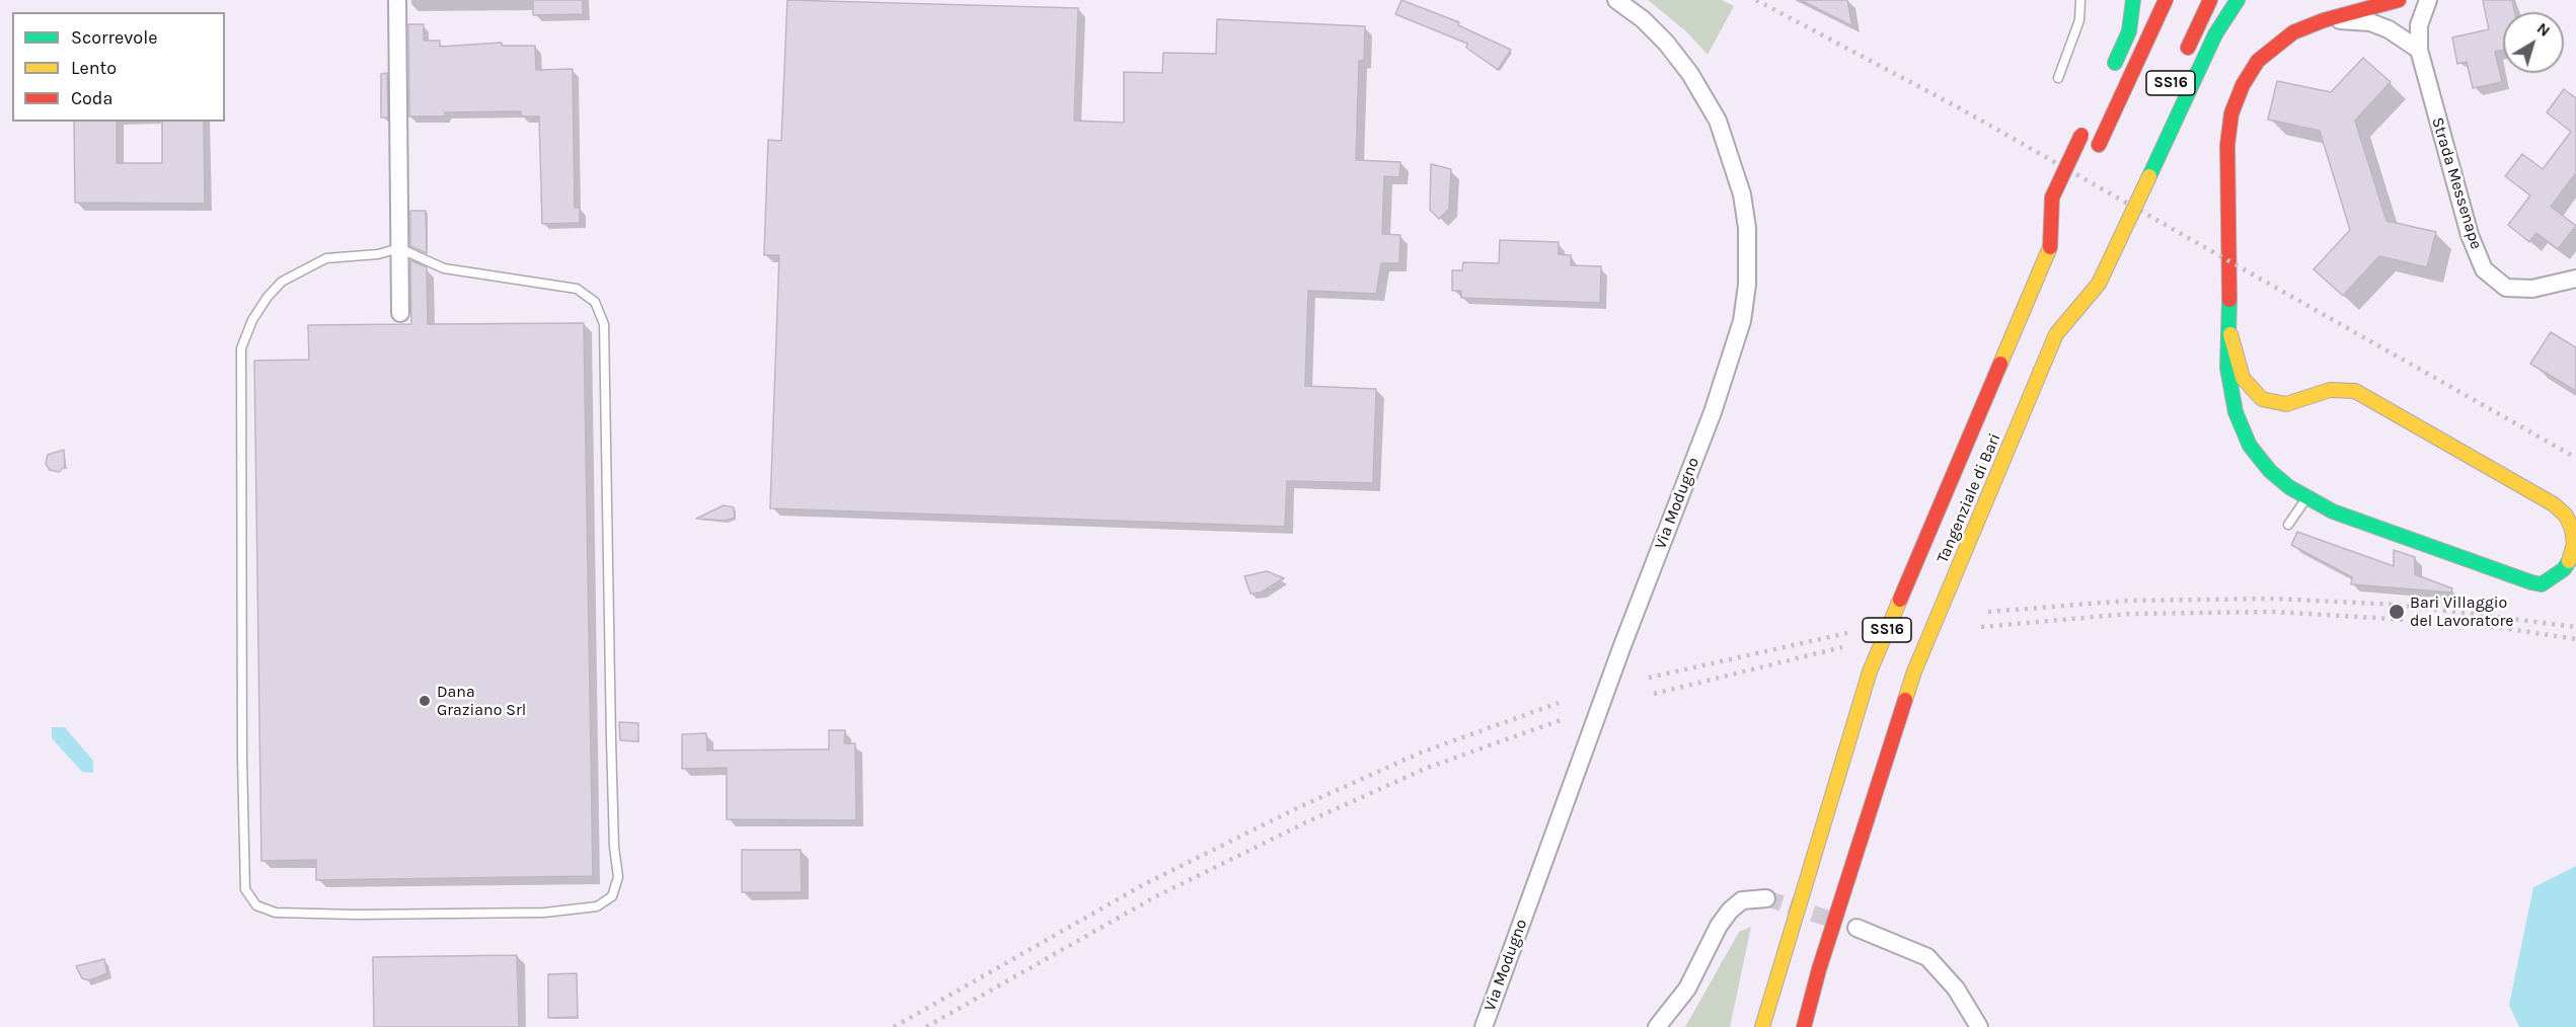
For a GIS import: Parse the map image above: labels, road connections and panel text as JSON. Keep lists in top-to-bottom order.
{
  "streets": {
    "main road": ["SS16", "Tangenziale di Bari"],
    "street": ["Strada Messenape", "Via Modugno"]
  },
  "places": ["Bari Villaggio del Lavoratore", "Dana Graziano Srl"],
  "legend": ["Scorrevole", "Lento", "Coda"],
  "north": "top right"
}
